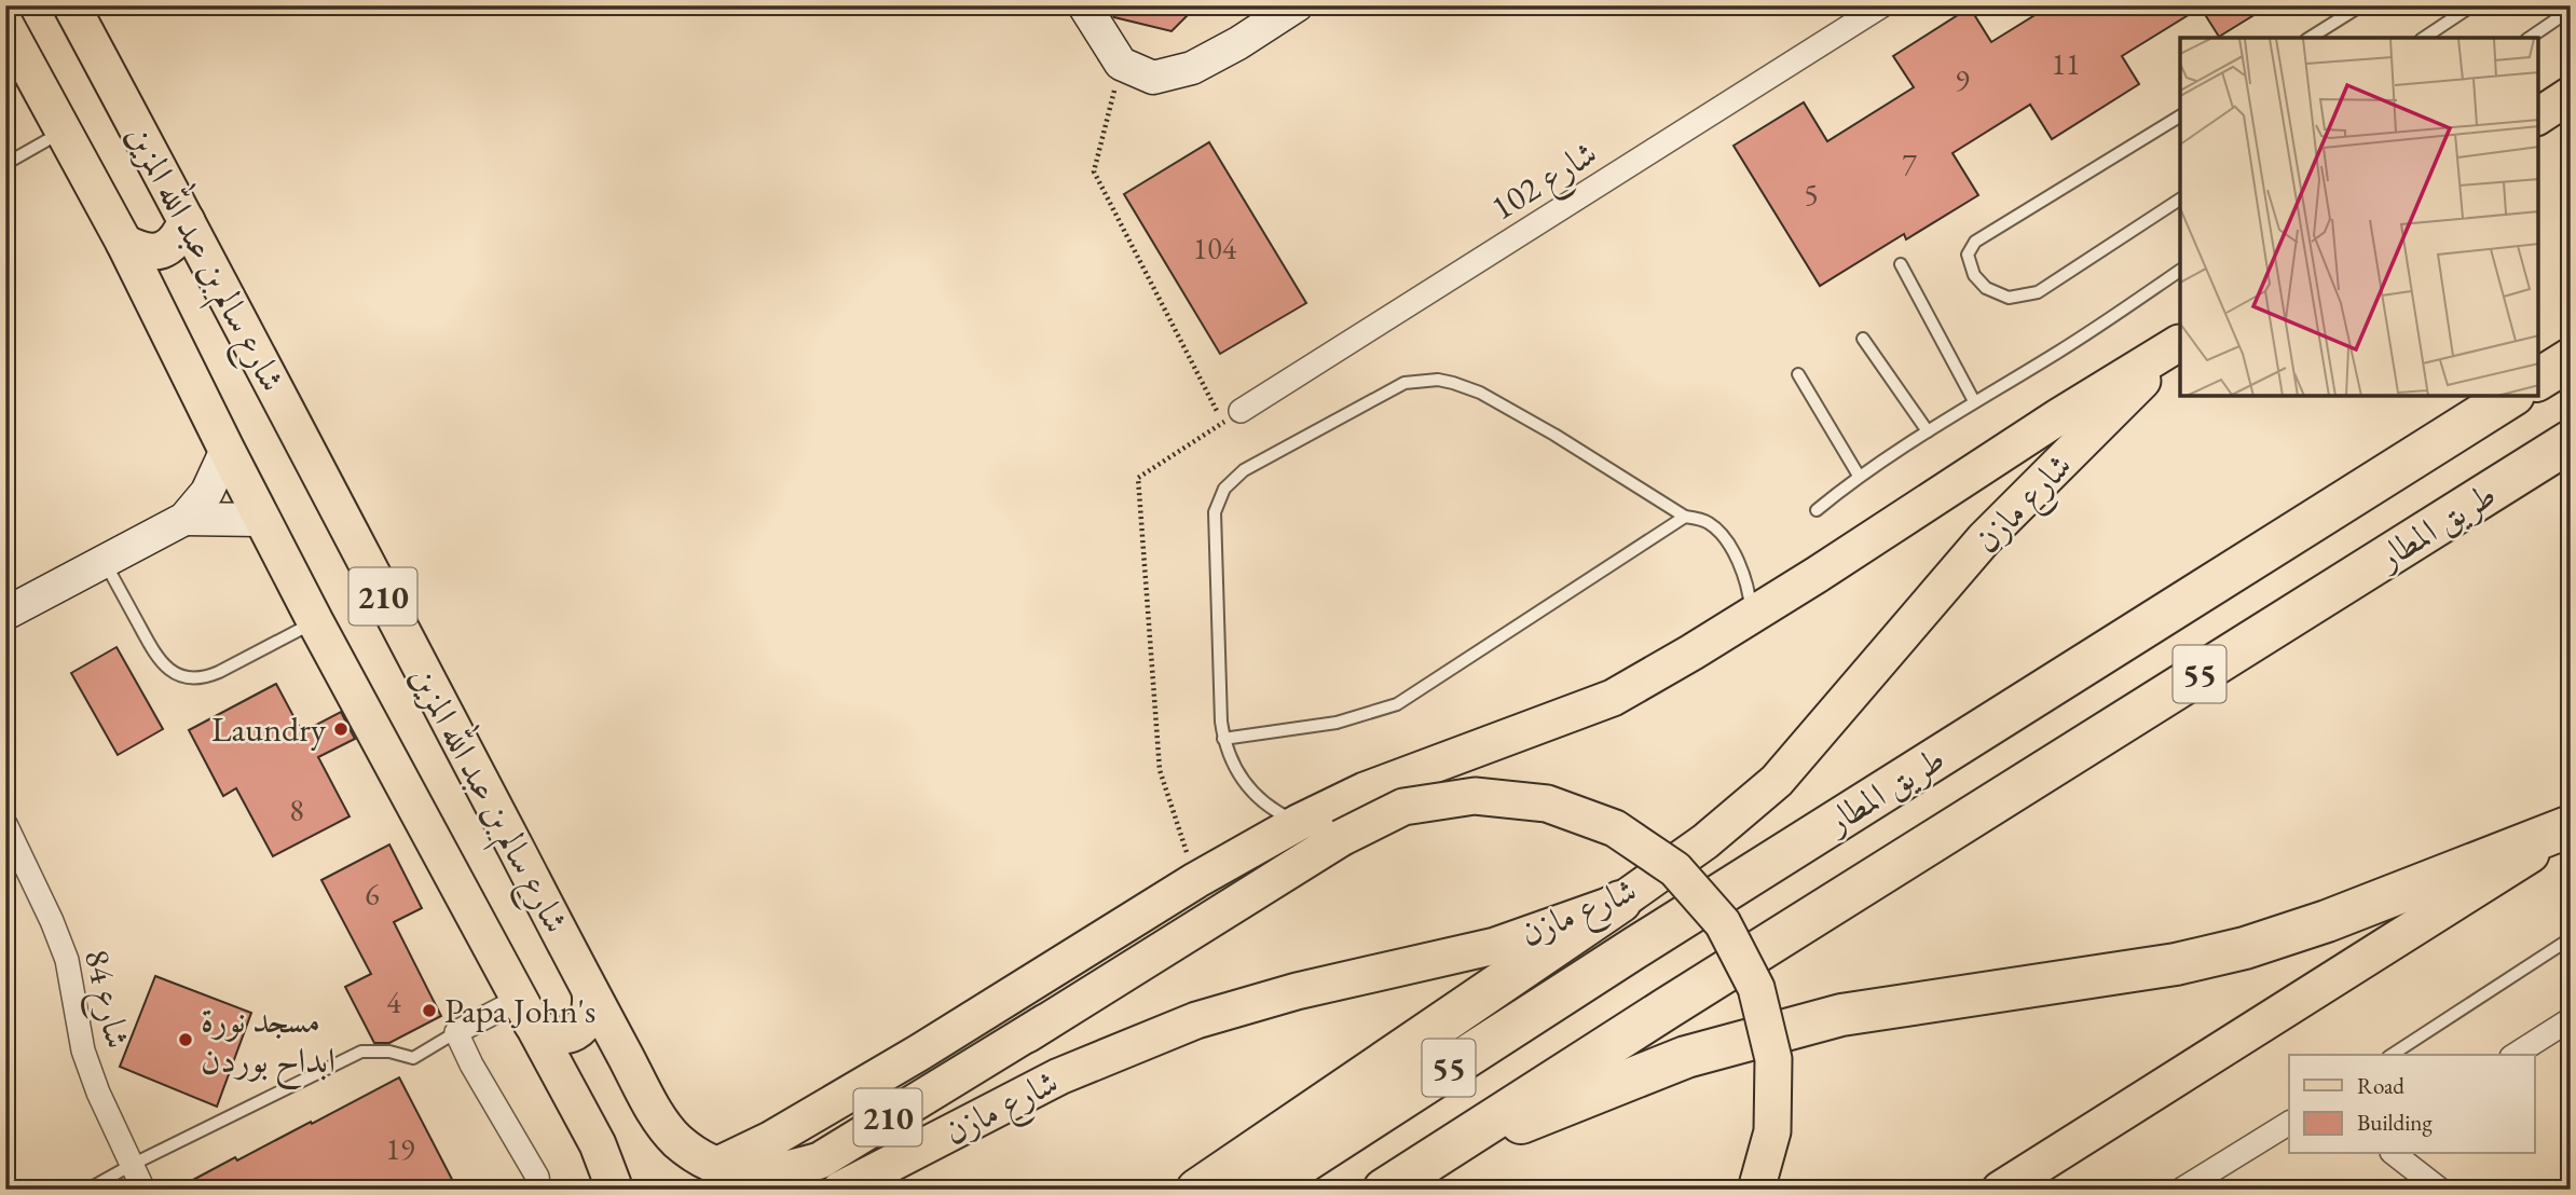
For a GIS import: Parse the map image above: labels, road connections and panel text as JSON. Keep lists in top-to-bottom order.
{
  "streets": {
    "highway": ["طريق المطار", "55"],
    "main road": ["شارع سالم بن عبد الله المزين", "شارع مازن", "210"],
    "street": ["شارع 102", "شارع 84"]
  },
  "places": ["Laundry", "Papa John's", "مسجد نورة ابداح بوردن"],
  "house_numbers": [
    "11",
    "9",
    "7",
    "5",
    "104",
    "8",
    "6",
    "4",
    "19"
  ],
  "legend": ["Road", "Building"]
}
